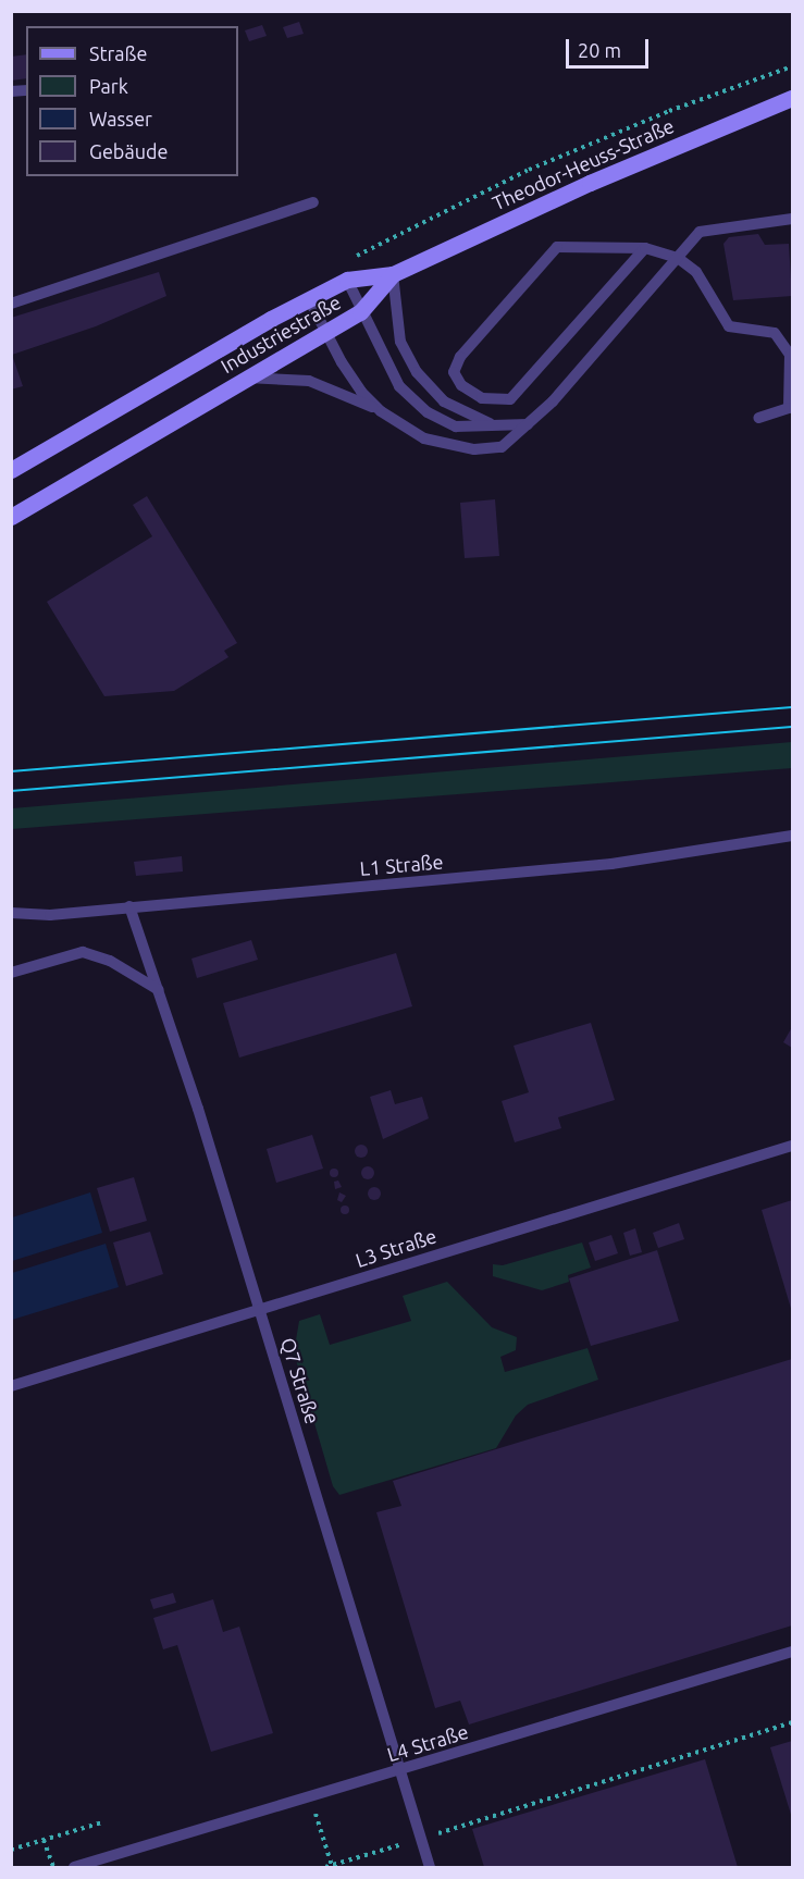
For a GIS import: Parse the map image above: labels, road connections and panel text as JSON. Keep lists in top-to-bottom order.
{
  "streets": {
    "main road": ["Theodor-Heuss-Straße", "Industriestraße"],
    "lane": [
      "L1 Straße",
      "L3 Straße",
      "Q7 Straße",
      "L4 Straße"
    ]
  },
  "crossings": [
    ["Theodor-Heuss-Straße", "Industriestraße"],
    ["L1 Straße", "Q7 Straße"],
    ["L3 Straße", "Q7 Straße"],
    ["Q7 Straße", "L4 Straße"]
  ],
  "legend": [
    "Straße",
    "Park",
    "Wasser",
    "Gebäude"
  ],
  "scale_bar": "20 m"
}
